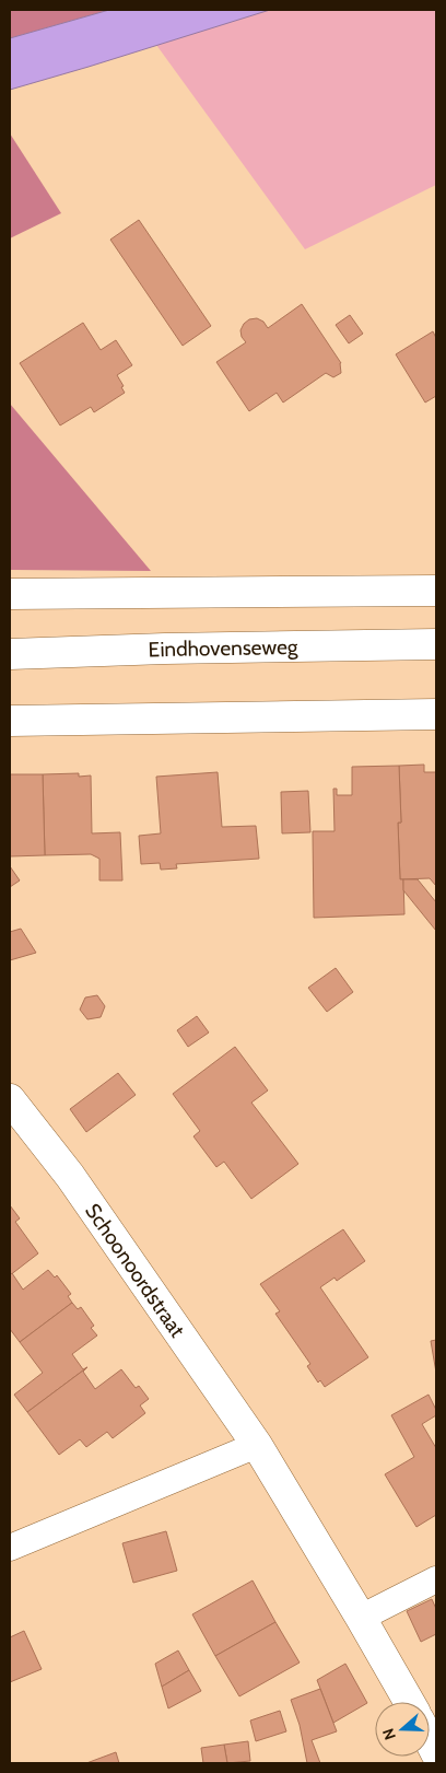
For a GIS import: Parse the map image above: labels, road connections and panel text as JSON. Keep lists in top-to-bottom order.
{
  "streets": {
    "street": ["Eindhovenseweg", "Schoonoordstraat"]
  },
  "north": "left"
}
